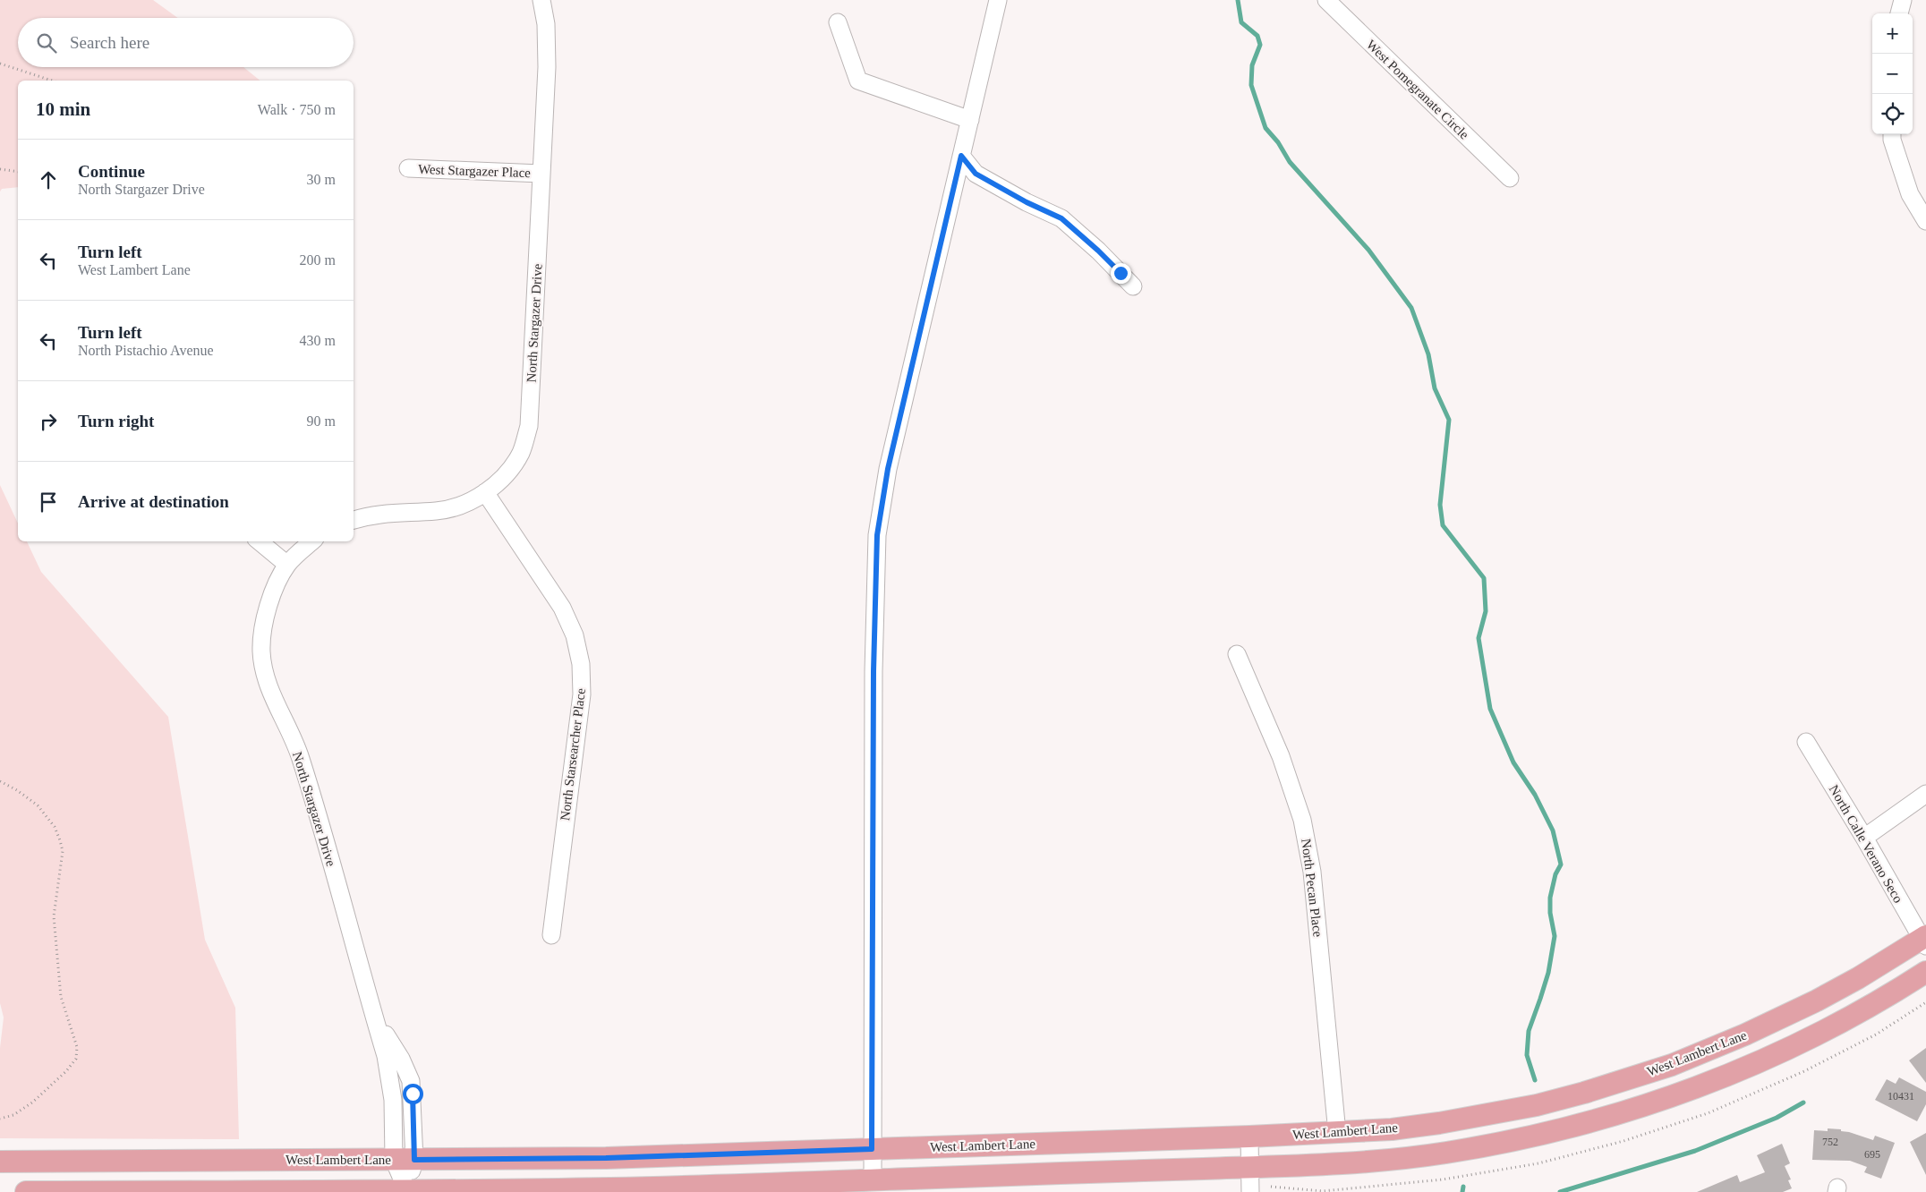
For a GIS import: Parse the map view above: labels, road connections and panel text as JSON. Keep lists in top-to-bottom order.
{
  "streets": {
    "main road": ["West Lambert Lane"],
    "street": [
      "West Pomegranate Circle",
      "West Stargazer Place",
      "North Stargazer Drive",
      "North Starsearcher Place",
      "North Calle Verano Seco",
      "North Pecan Place"
    ]
  },
  "crossings": [
    ["West Stargazer Place", "North Stargazer Drive"],
    ["North Stargazer Drive", "North Starsearcher Place"],
    ["North Stargazer Drive", "West Lambert Lane"],
    ["North Calle Verano Seco", "West Lambert Lane"],
    ["North Pecan Place", "West Lambert Lane"]
  ],
  "house_numbers": ["10431", "752", "695"],
  "page": {
    "map_buttons": ["+", "−"],
    "search": "Search here",
    "heading": ["10 min", "Walk · 750 m"],
    "list": [
      ["Continue", "North Stargazer Drive", "30 m"],
      ["Turn left", "West Lambert Lane", "200 m"],
      ["Turn left", "North Pistachio Avenue", "430 m"],
      ["Turn right", "90 m"],
      "Arrive at destination"
    ]
  }
}
